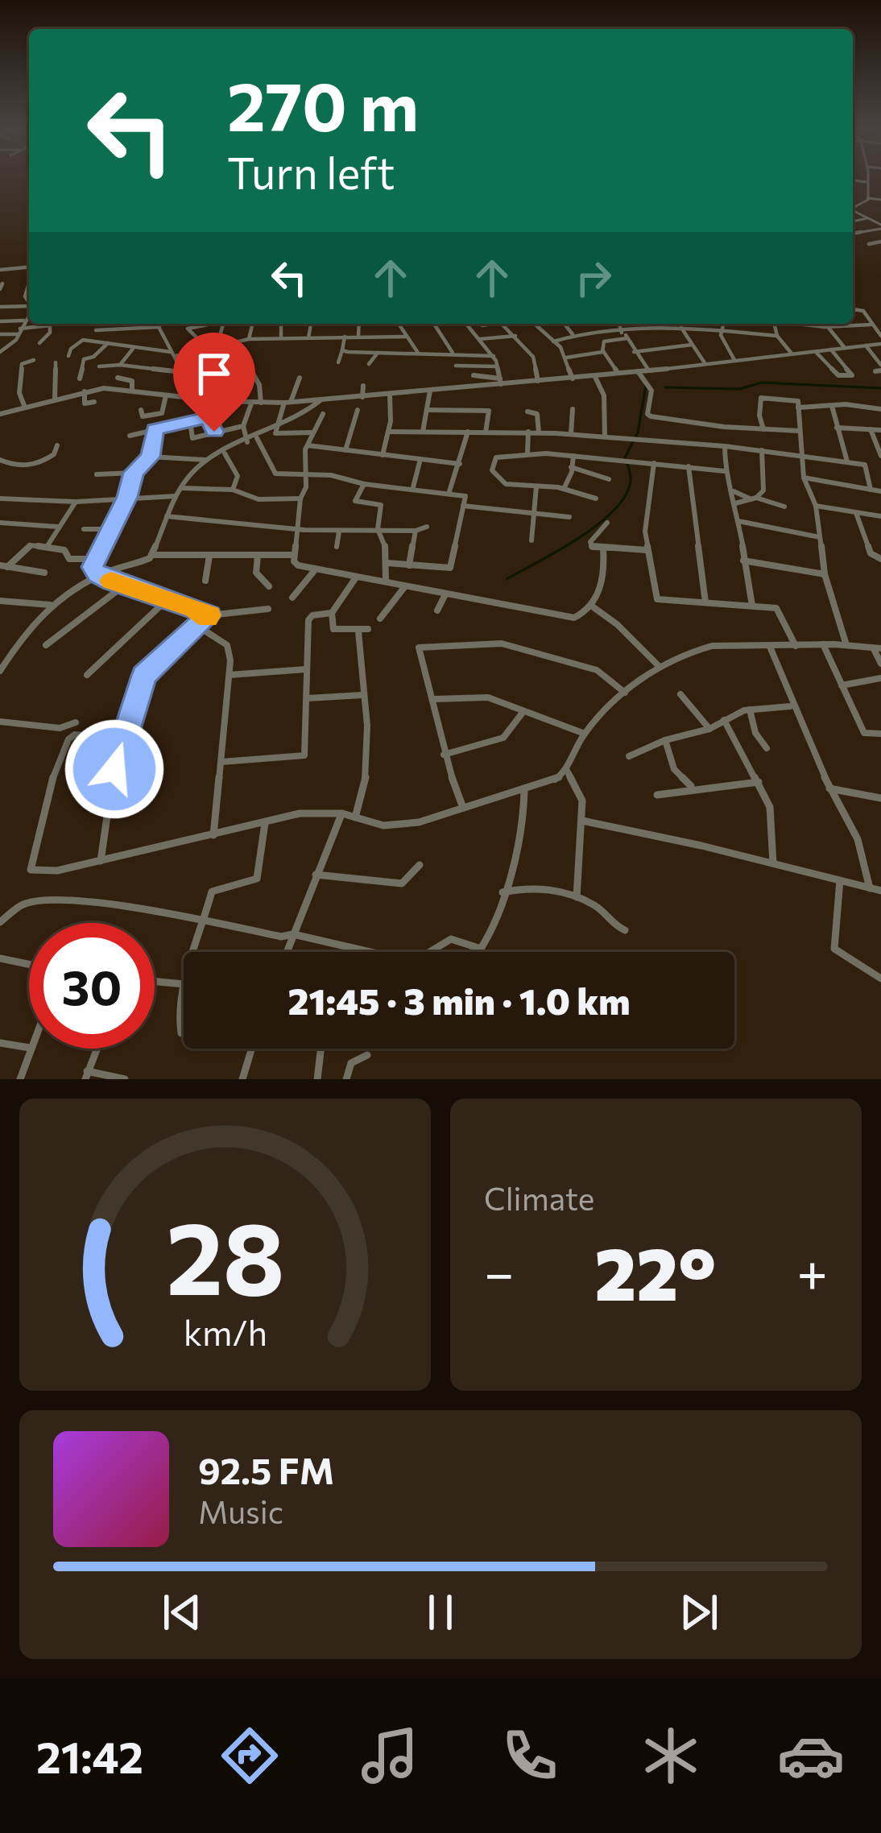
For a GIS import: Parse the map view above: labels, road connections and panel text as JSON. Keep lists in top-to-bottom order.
{
  "page": {
    "turn": ["270 m", "Turn left"],
    "limit": "30",
    "trip": "21:45 · 3 min · 1.0 km",
    "tile": "Climate",
    "heat": ["−", "22°", "+"],
    "song": ["92.5 FM", "Music"],
    "tabs": "21:42",
    "gauge": ["28", "km/h"]
  }
}
